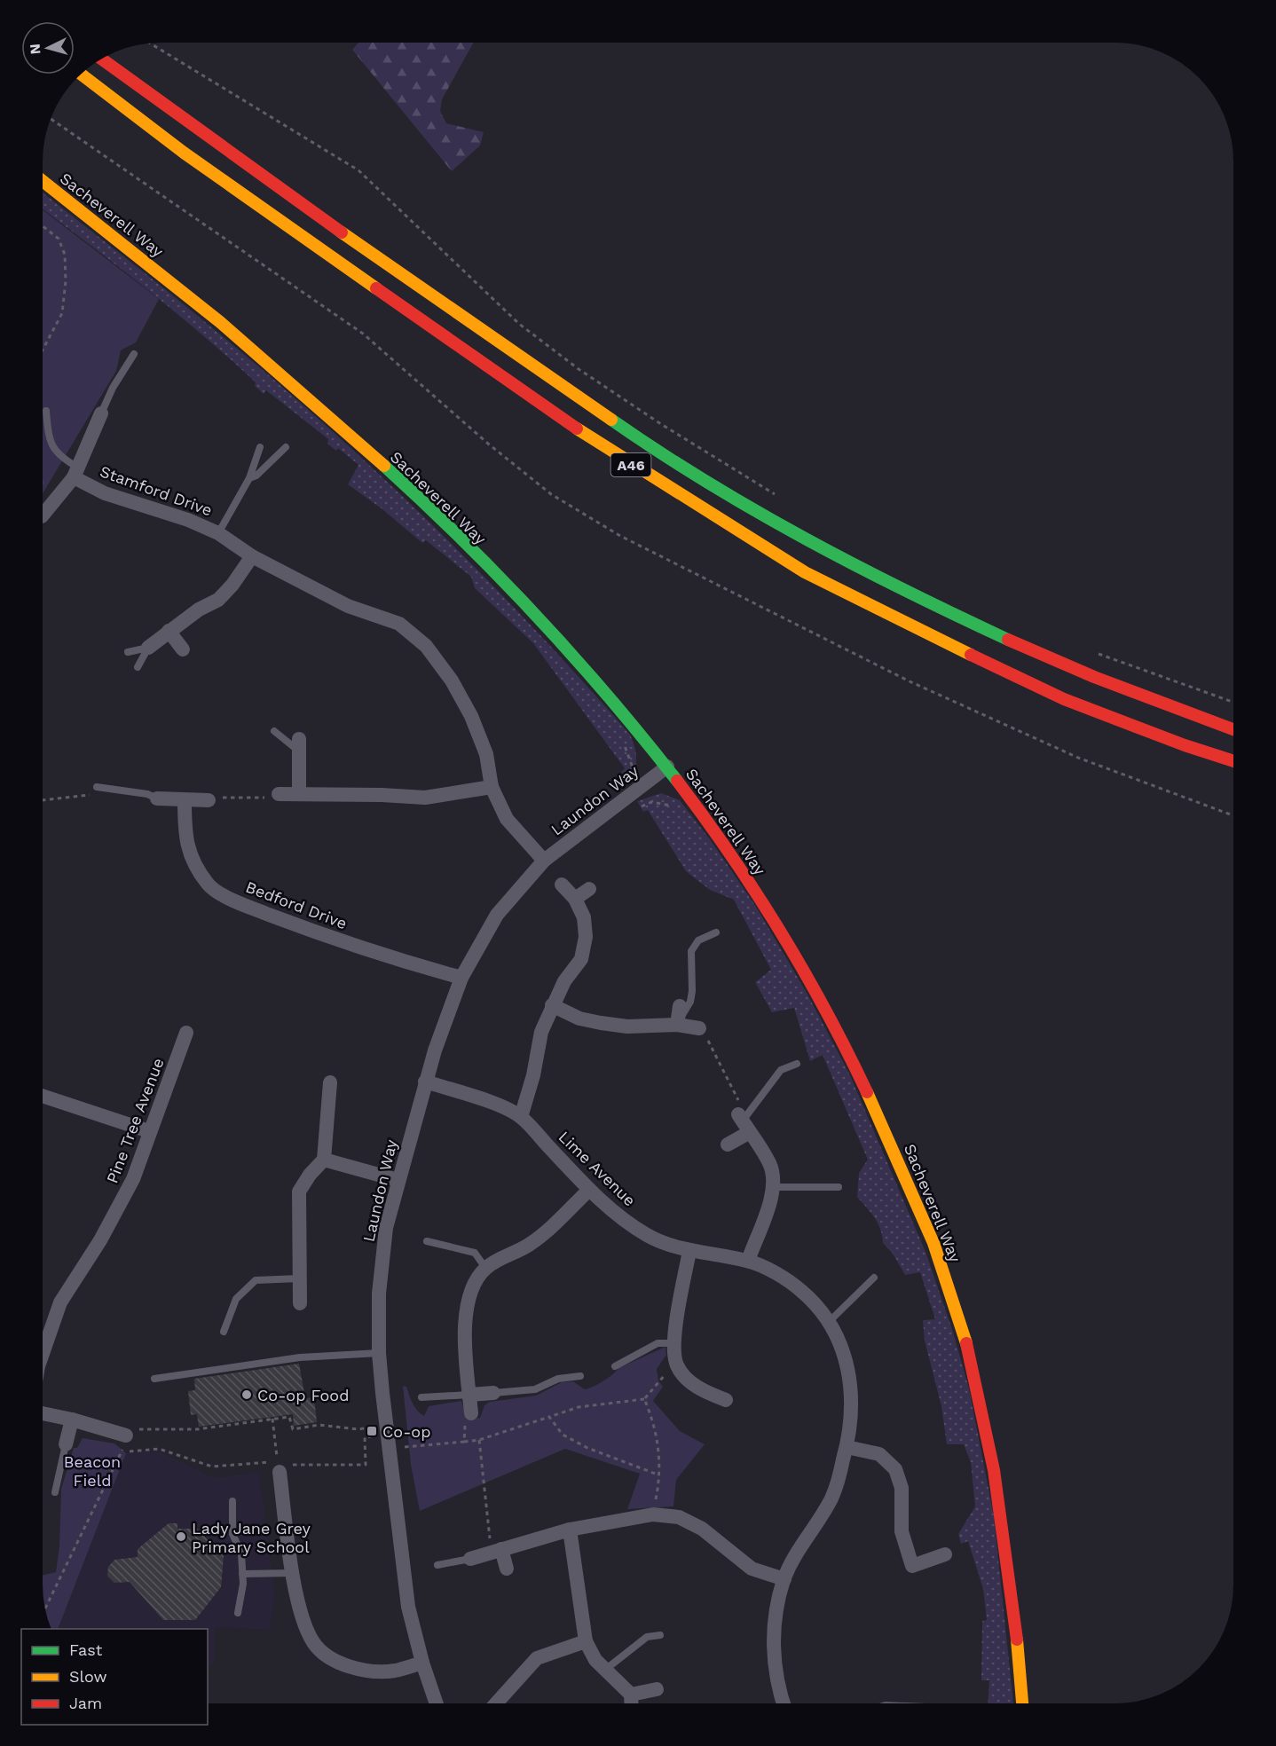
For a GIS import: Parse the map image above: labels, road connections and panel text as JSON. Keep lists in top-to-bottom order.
{
  "streets": {
    "main road": ["Sacheverell Way", "A46"],
    "street": [
      "Stamford Drive",
      "Laundon Way",
      "Bedford Drive",
      "Pine Tree Avenue",
      "Lime Avenue"
    ]
  },
  "crossings": [
    ["Sacheverell Way", "Laundon Way"],
    ["Stamford Drive", "Laundon Way"],
    ["Laundon Way", "Bedford Drive"],
    ["Laundon Way", "Lime Avenue"]
  ],
  "parks": ["Beacon Field"],
  "places": {
    "other": ["Co-op Food", "Lady Jane Grey Primary School"],
    "transit": ["Co-op"]
  },
  "legend": ["Fast", "Slow", "Jam"],
  "north": "left"
}
